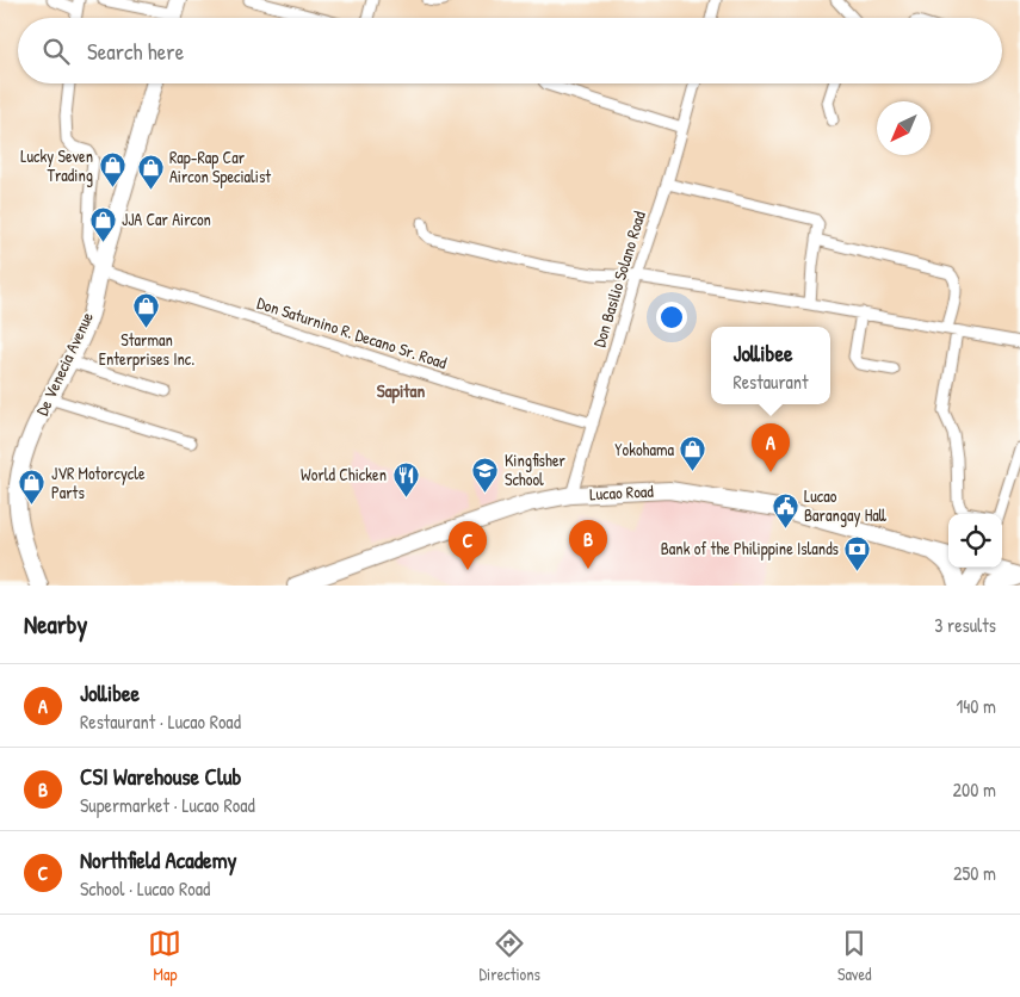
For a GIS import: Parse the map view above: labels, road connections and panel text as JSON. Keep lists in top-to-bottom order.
{
  "streets": {
    "highway": ["De Venecia Avenue", "Lucao Road"],
    "street": ["Don Basilio Solano Road", "Don Saturnino R. Decano Sr. Road"]
  },
  "crossings": [
    ["Don Basilio Solano Road", "Don Saturnino R. Decano Sr. Road"],
    ["Don Basilio Solano Road", "Lucao Road"],
    ["Don Saturnino R. Decano Sr. Road", "De Venecia Avenue"]
  ],
  "districts": ["Sapitan"],
  "places": {
    "shop": [
      "Lucky Seven Trading",
      "Rap-Rap Car Aircon Specialist",
      "JJA Car Aircon",
      "Starman Enterprises Inc.",
      "Yokohama",
      "JVR Motorcycle Parts"
    ],
    "school or university": ["Kingfisher School"],
    "restaurant": ["World Chicken"],
    "public building": ["Lucao Barangay Hall"],
    "bank": ["Bank of the Philippine Islands"]
  },
  "north": "bottom left",
  "page": {
    "search": "Search here",
    "popup": ["Jollibee", "Restaurant"],
    "pins": ["A", "B", "C"],
    "heading": ["Nearby", "3 results"],
    "list": [
      {
        "mark": "A",
        "name": "Jollibee",
        "note": "Restaurant · Lucao Road",
        "value": "140 m"
      },
      {
        "mark": "B",
        "name": "CSI Warehouse Club",
        "note": "Supermarket · Lucao Road",
        "value": "200 m"
      },
      {
        "mark": "C",
        "name": "Northfield Academy",
        "note": "School · Lucao Road",
        "value": "250 m"
      }
    ],
    "nav": ["Map", "Directions", "Saved"]
  }
}
